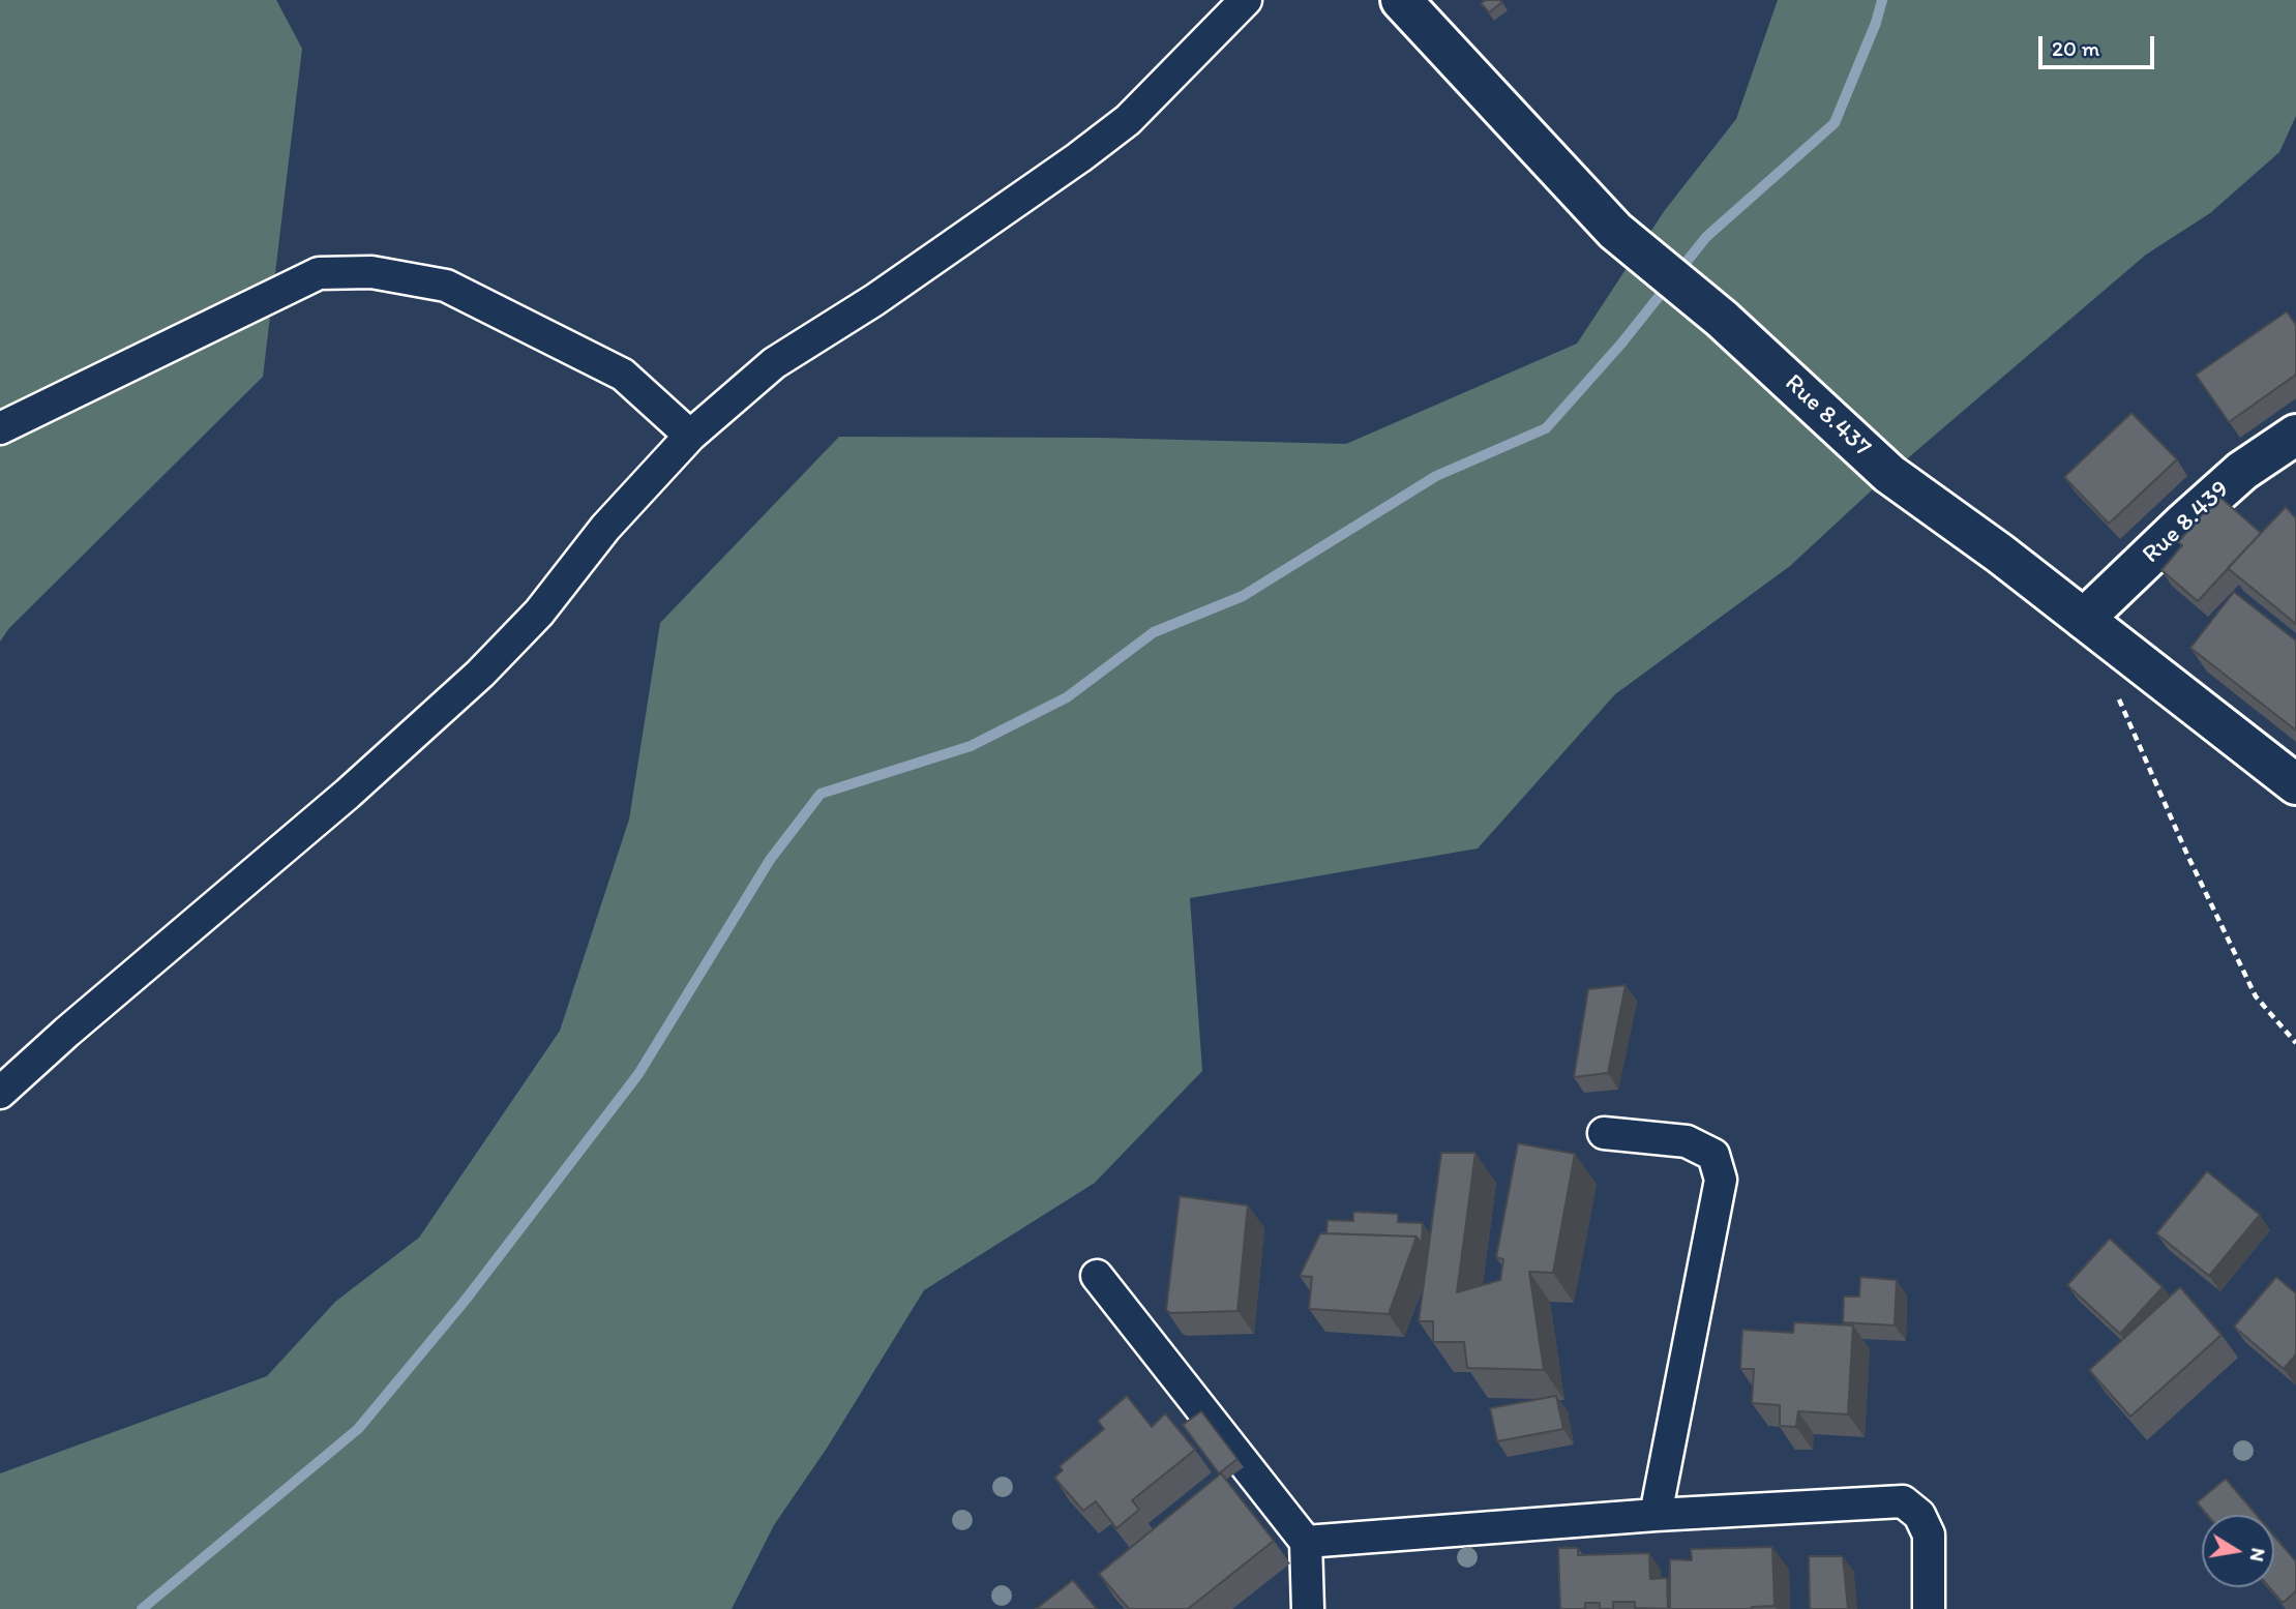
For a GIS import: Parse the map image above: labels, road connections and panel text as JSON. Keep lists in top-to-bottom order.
{
  "streets": {
    "main road": ["Rue 8.437", "Rue 8.439"]
  },
  "crossings": [
    ["Rue 8.437", "Rue 8.439"]
  ],
  "scale_bar": "20 m",
  "north": "right"
}
